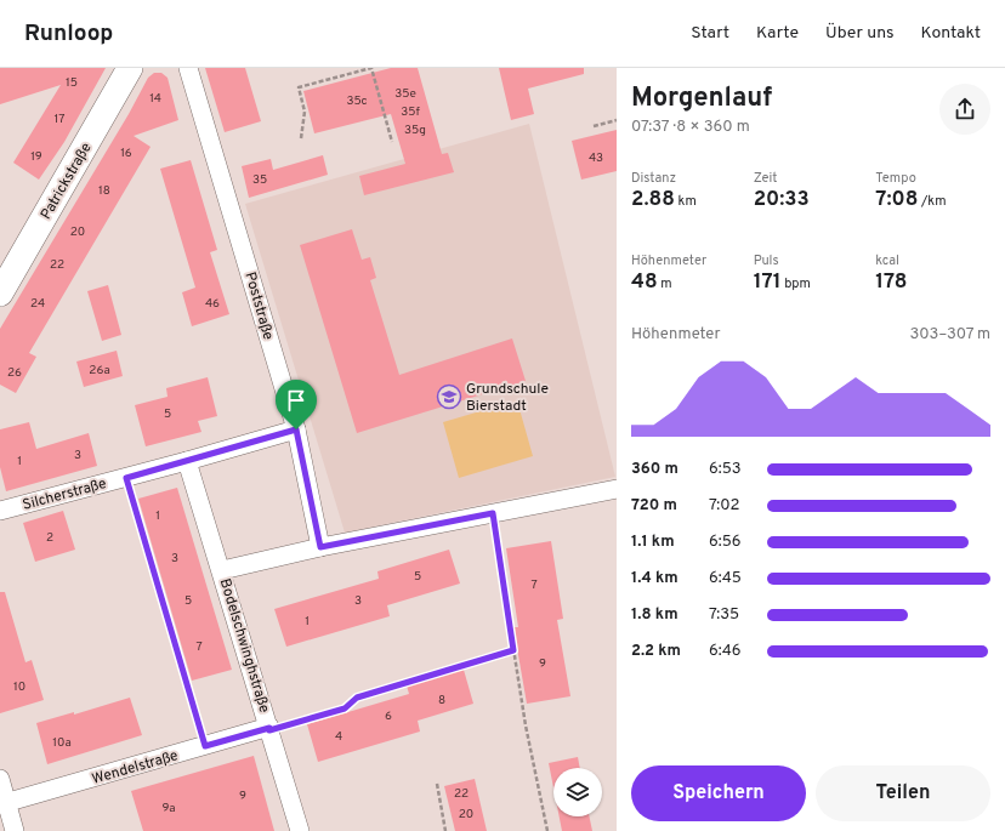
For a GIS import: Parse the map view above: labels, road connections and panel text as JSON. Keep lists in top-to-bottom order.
{
  "streets": {
    "main road": ["Patrickstraße"],
    "street": [
      "Poststraße",
      "Silcherstraße",
      "Bodelschwinghstraße",
      "Wendelstraße"
    ]
  },
  "crossings": [
    ["Poststraße", "Silcherstraße"],
    ["Silcherstraße", "Bodelschwinghstraße"],
    ["Bodelschwinghstraße", "Wendelstraße"]
  ],
  "places": {
    "school or university": ["Grundschule Bierstadt"]
  },
  "house_numbers": [
    "15",
    "35e",
    "14",
    "35c",
    "35f",
    "17",
    "35g",
    "16",
    "19",
    "43",
    "35",
    "18",
    "20",
    "22",
    "24",
    "46",
    "26a",
    "26",
    "5",
    "3",
    "1",
    "1",
    "2",
    "3",
    "5",
    "7",
    "5",
    "3",
    "1",
    "7",
    "9",
    "10",
    "8",
    "6",
    "4",
    "10a",
    "22",
    "9",
    "9a",
    "20"
  ],
  "page": {
    "header": "Runloop",
    "nav": [
      "Start",
      "Karte",
      "Über uns",
      "Kontakt"
    ],
    "heading": ["Morgenlauf", "07:37 · 8 × 360 m"],
    "stats": [
      ["Distanz", "2.88 km"],
      ["Zeit", "20:33"],
      ["Tempo", "7:08 /km"],
      ["Höhenmeter", "48 m"],
      ["Puls", "171 bpm"],
      ["kcal", "178"]
    ],
    "chart": ["Höhenmeter", "303–307 m"],
    "list": [
      {
        "name": "360 m",
        "note": "6:53"
      },
      {
        "name": "720 m",
        "note": "7:02"
      },
      {
        "name": "1.1 km",
        "note": "6:56"
      },
      {
        "name": "1.4 km",
        "note": "6:45"
      },
      {
        "name": "1.8 km",
        "note": "7:35"
      },
      {
        "name": "2.2 km",
        "note": "6:46"
      }
    ],
    "buttons": ["Speichern", "Teilen"]
  }
}
